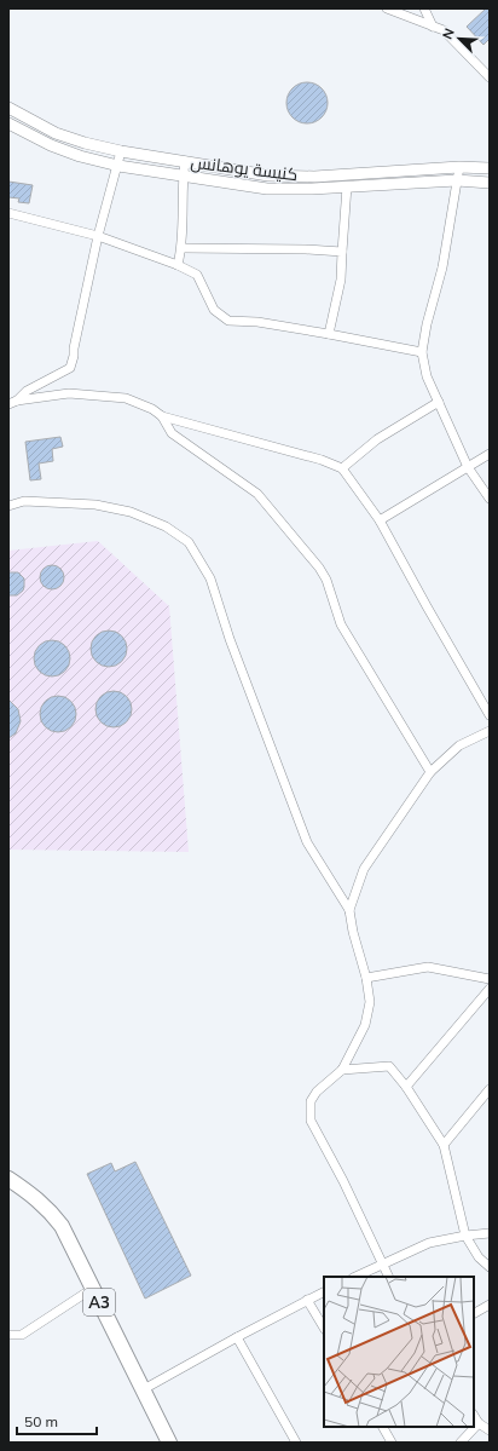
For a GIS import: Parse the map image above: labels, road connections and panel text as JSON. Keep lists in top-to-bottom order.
{
  "streets": {
    "highway": ["A3"],
    "street": ["كنيسة يوهانس"]
  },
  "scale_bar": "50 m",
  "north": "top left"
}
